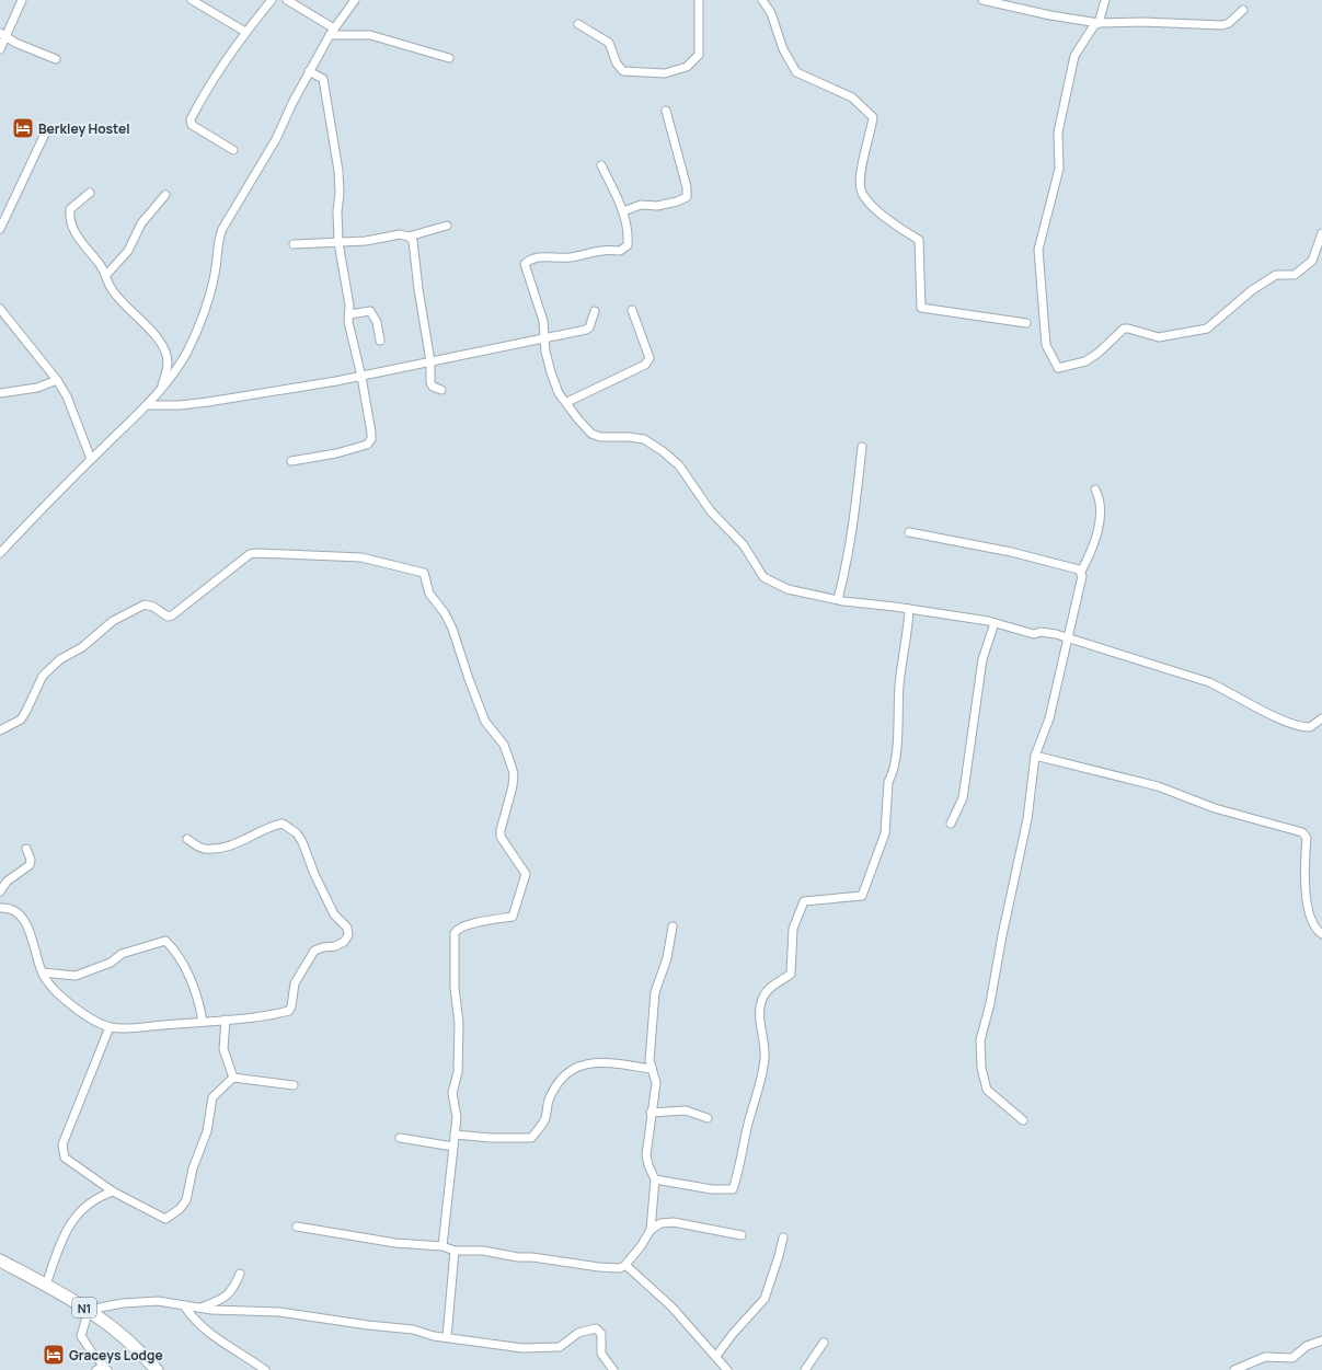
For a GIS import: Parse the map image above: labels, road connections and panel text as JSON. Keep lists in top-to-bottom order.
{
  "streets": {
    "highway": ["N1"]
  },
  "places": {
    "hotel": ["Berkley Hostel", "Graceys Lodge"]
  }
}
